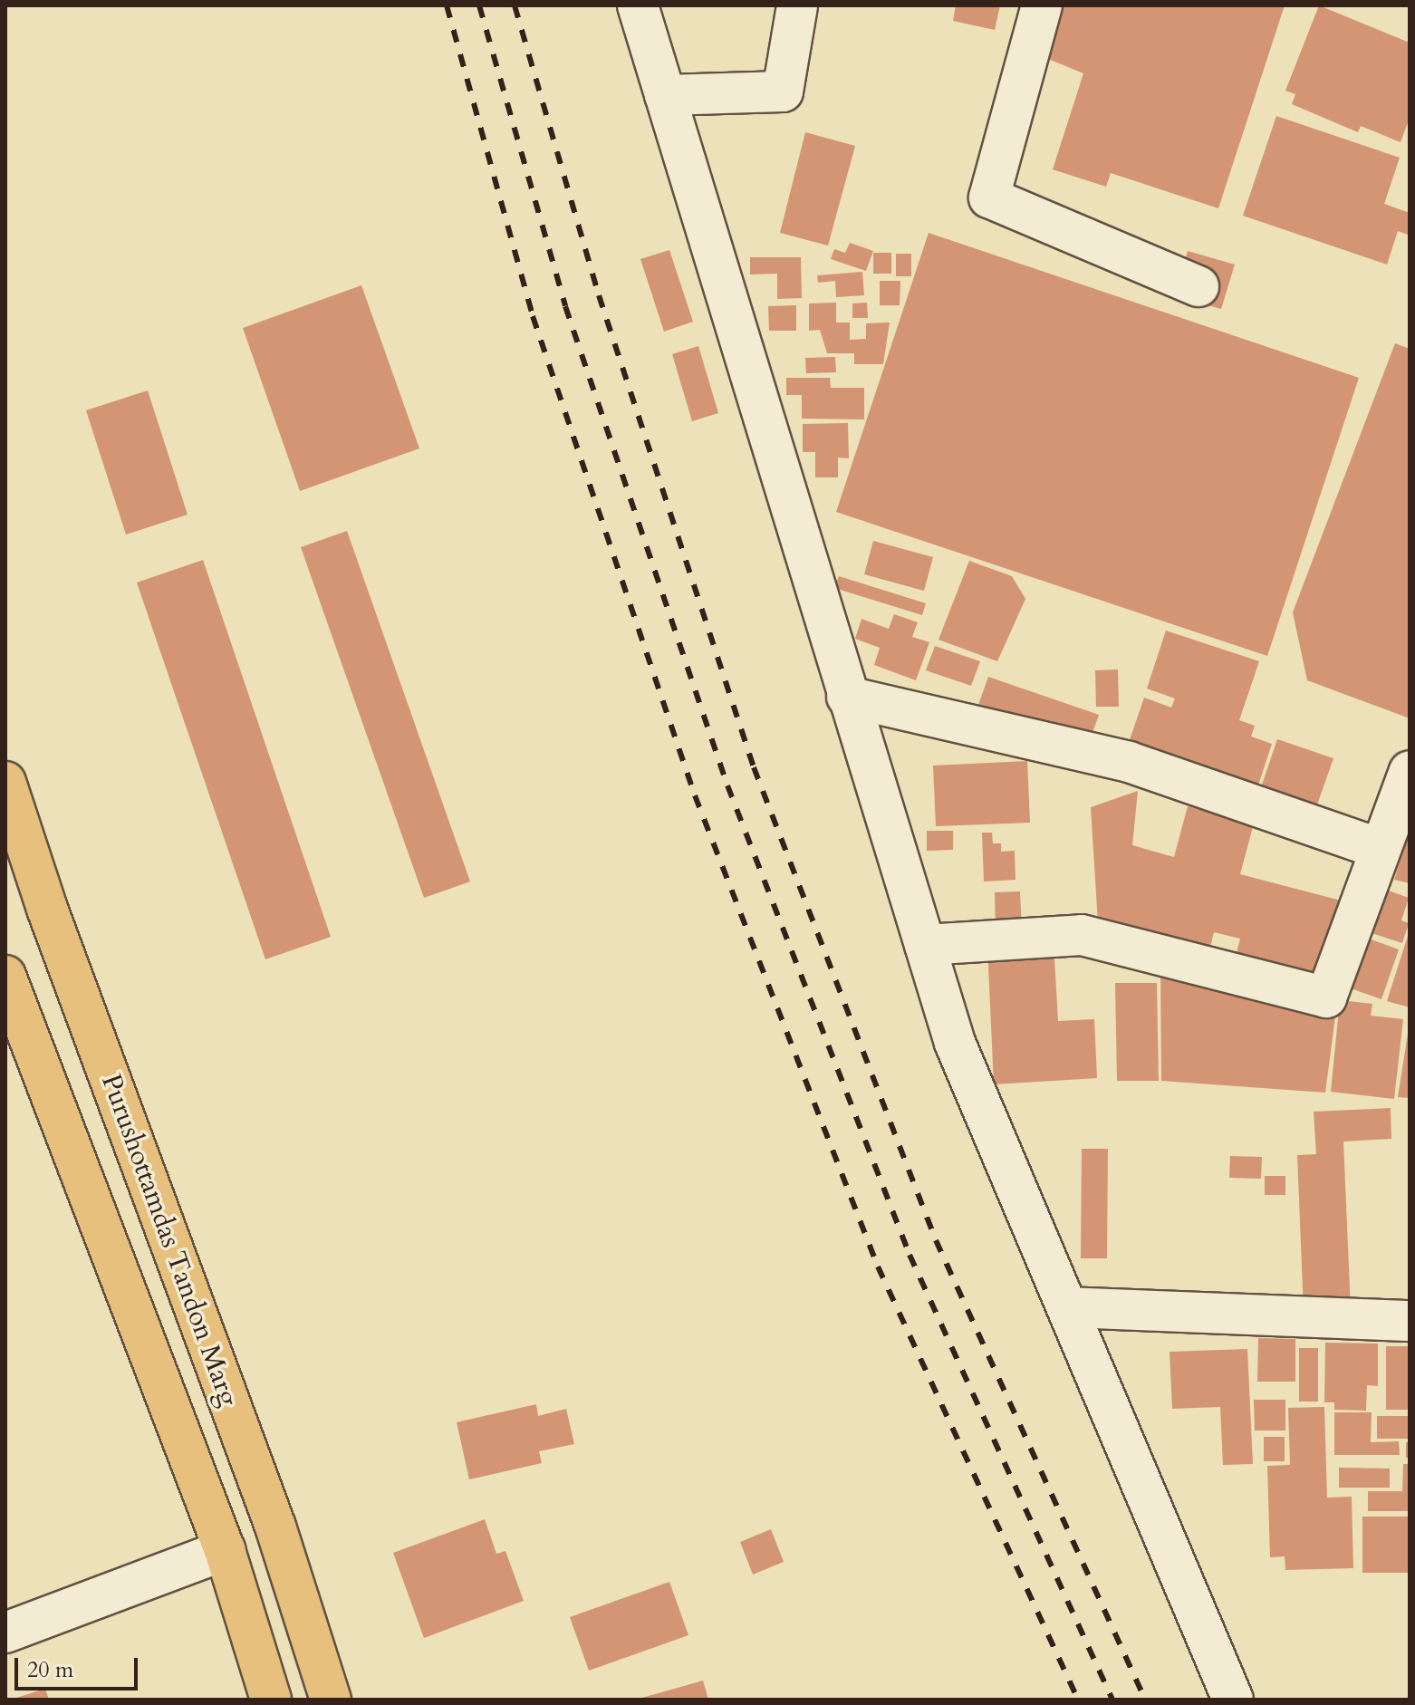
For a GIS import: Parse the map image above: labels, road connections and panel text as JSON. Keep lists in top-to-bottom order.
{
  "streets": {
    "main road": ["Purushottamdas Tandon Marg"]
  },
  "scale_bar": "20 m"
}
